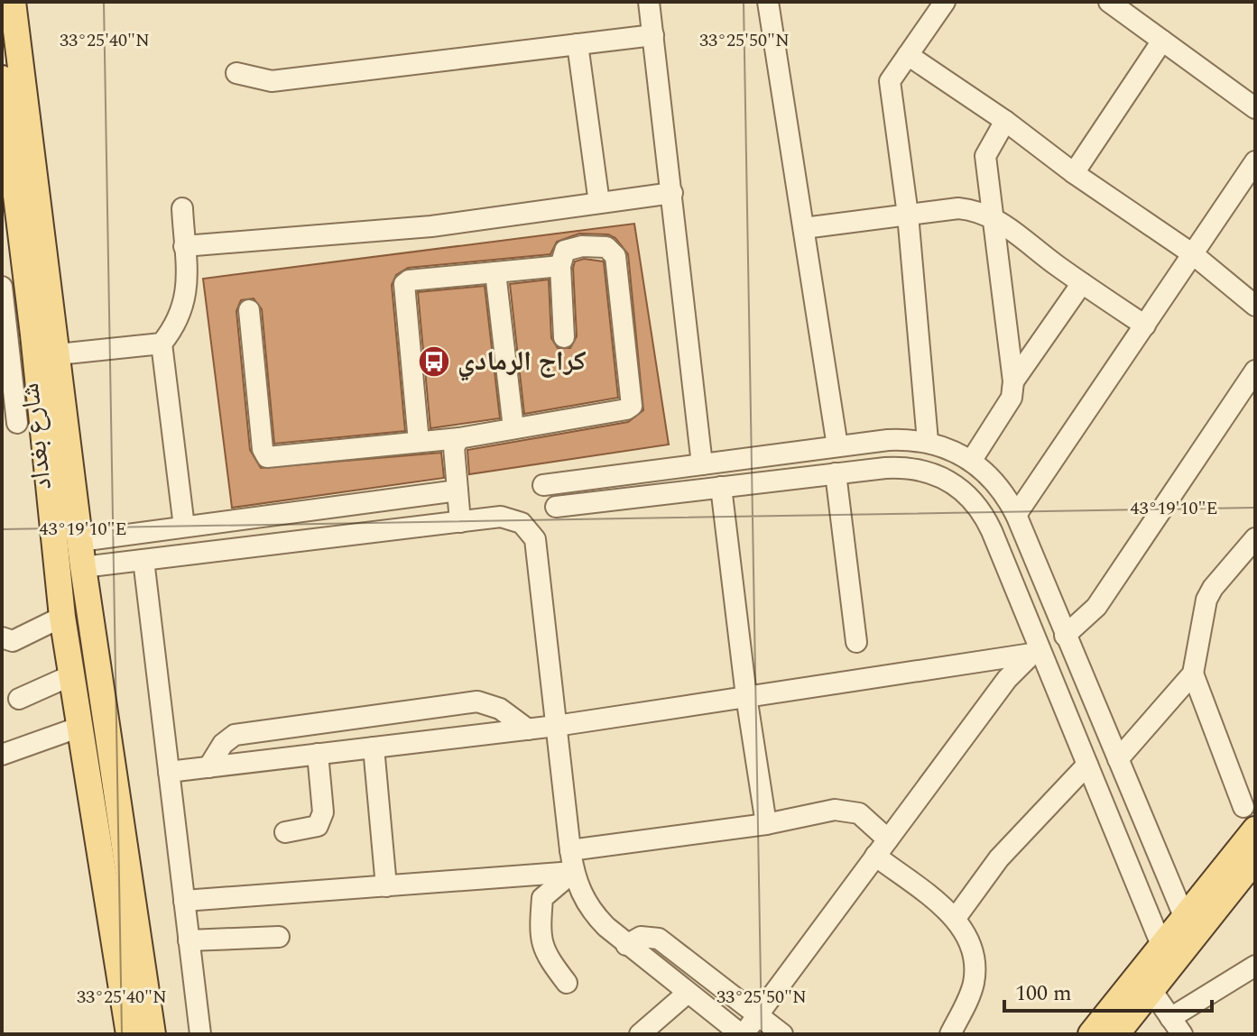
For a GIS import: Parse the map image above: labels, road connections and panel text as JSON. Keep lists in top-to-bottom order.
{
  "streets": {
    "main road": ["شارع بغداد"]
  },
  "places": {
    "bus stop": ["كراج الرمادي"]
  },
  "scale_bar": "100 m",
  "coordinates": ["33°25'40\"N", "33°25'50\"N", "43°19'10\"E"]
}
